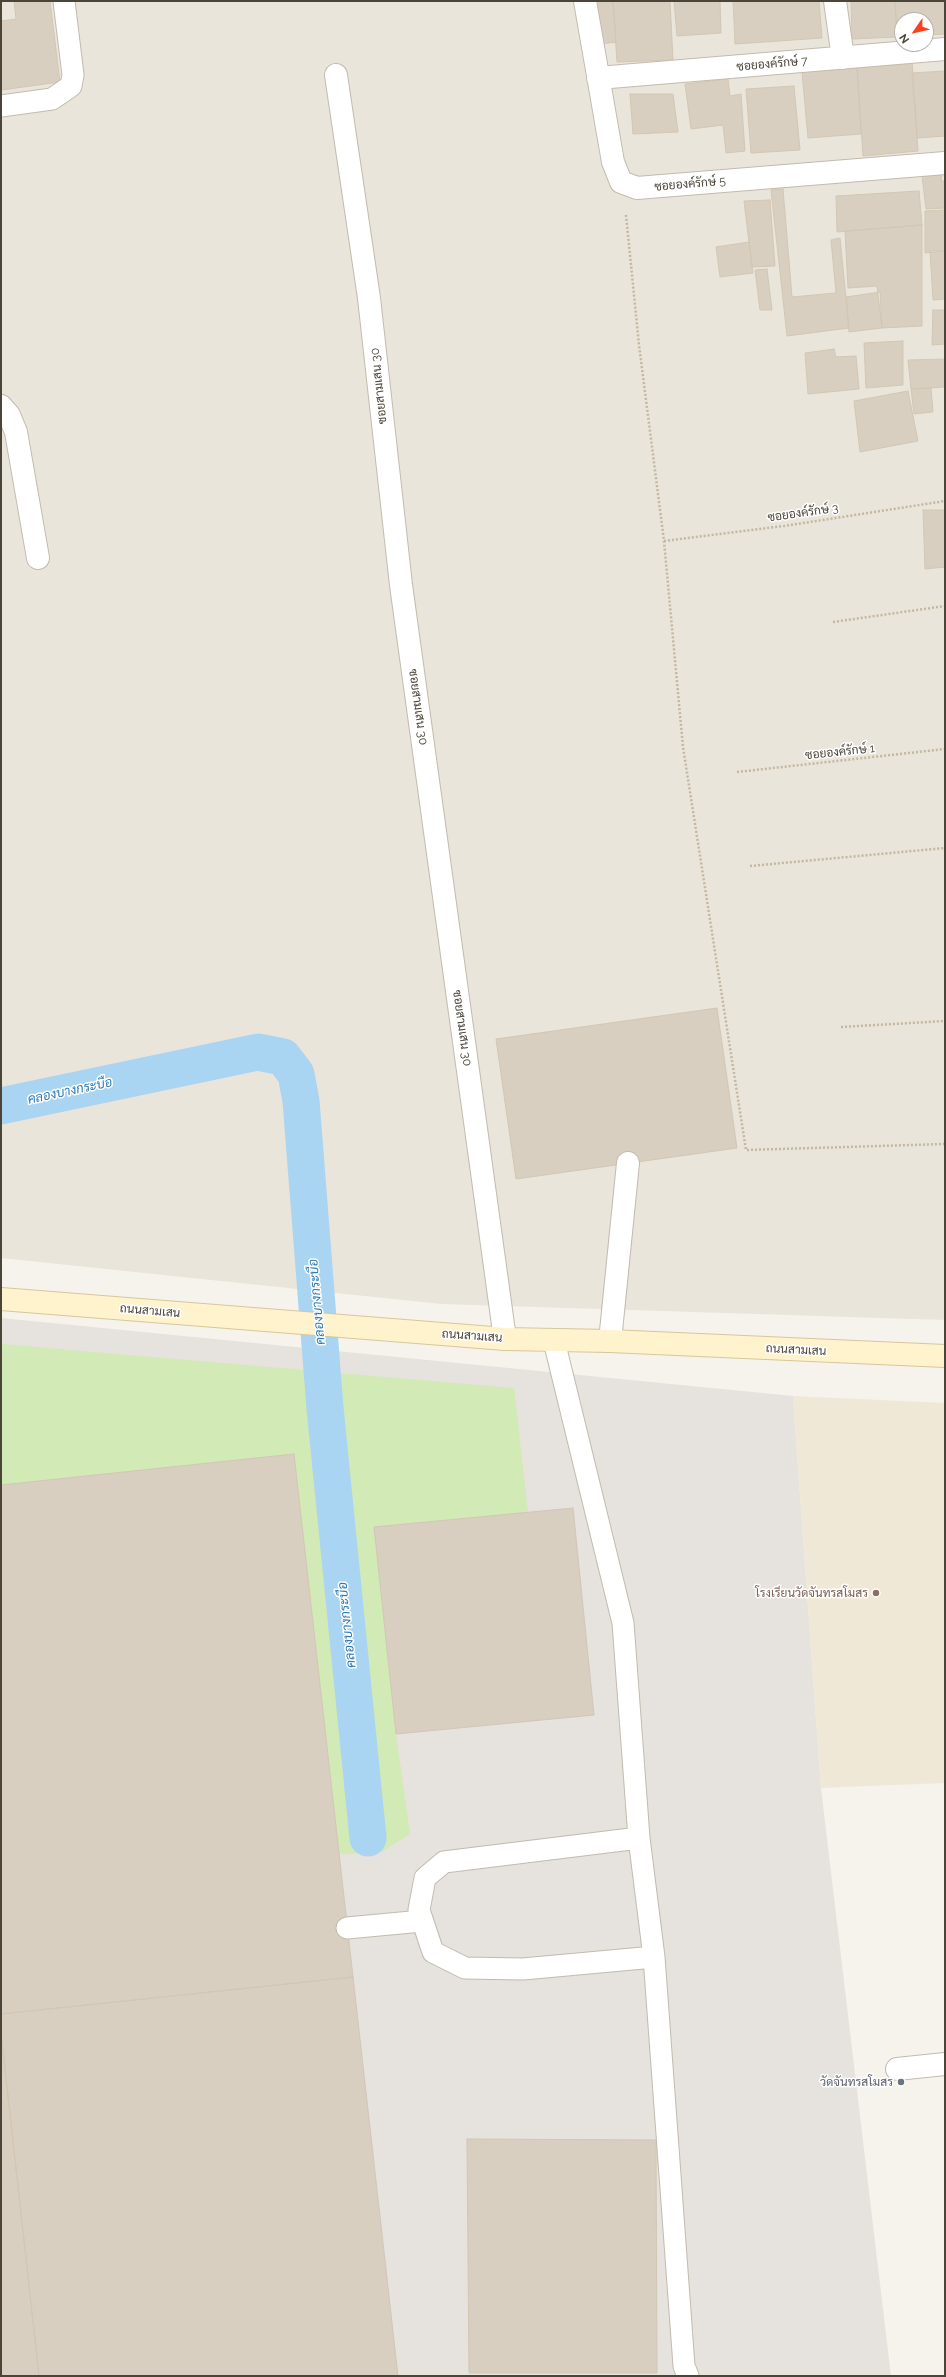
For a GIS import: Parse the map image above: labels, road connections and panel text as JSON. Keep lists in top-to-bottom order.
{
  "streets": {
    "main road": ["ถนนสามเสน"],
    "street": ["ซอยองค์รักษ์ 7", "ซอยองค์รักษ์ 5", "ซอยสามเสน 30"],
    "path": ["ซอยองค์รักษ์ 3", "ซอยองค์รักษ์ 1"]
  },
  "crossings": [
    ["ซอยองค์รักษ์ 7", "ซอยองค์รักษ์ 5"],
    ["ซอยสามเสน 30", "ถนนสามเสน"]
  ],
  "water": ["คลองบางกระบือ"],
  "places": ["โรงเรียนวัดจันทรสโมสร", "วัดจันทรสโมสร"],
  "north": "bottom left"
}
